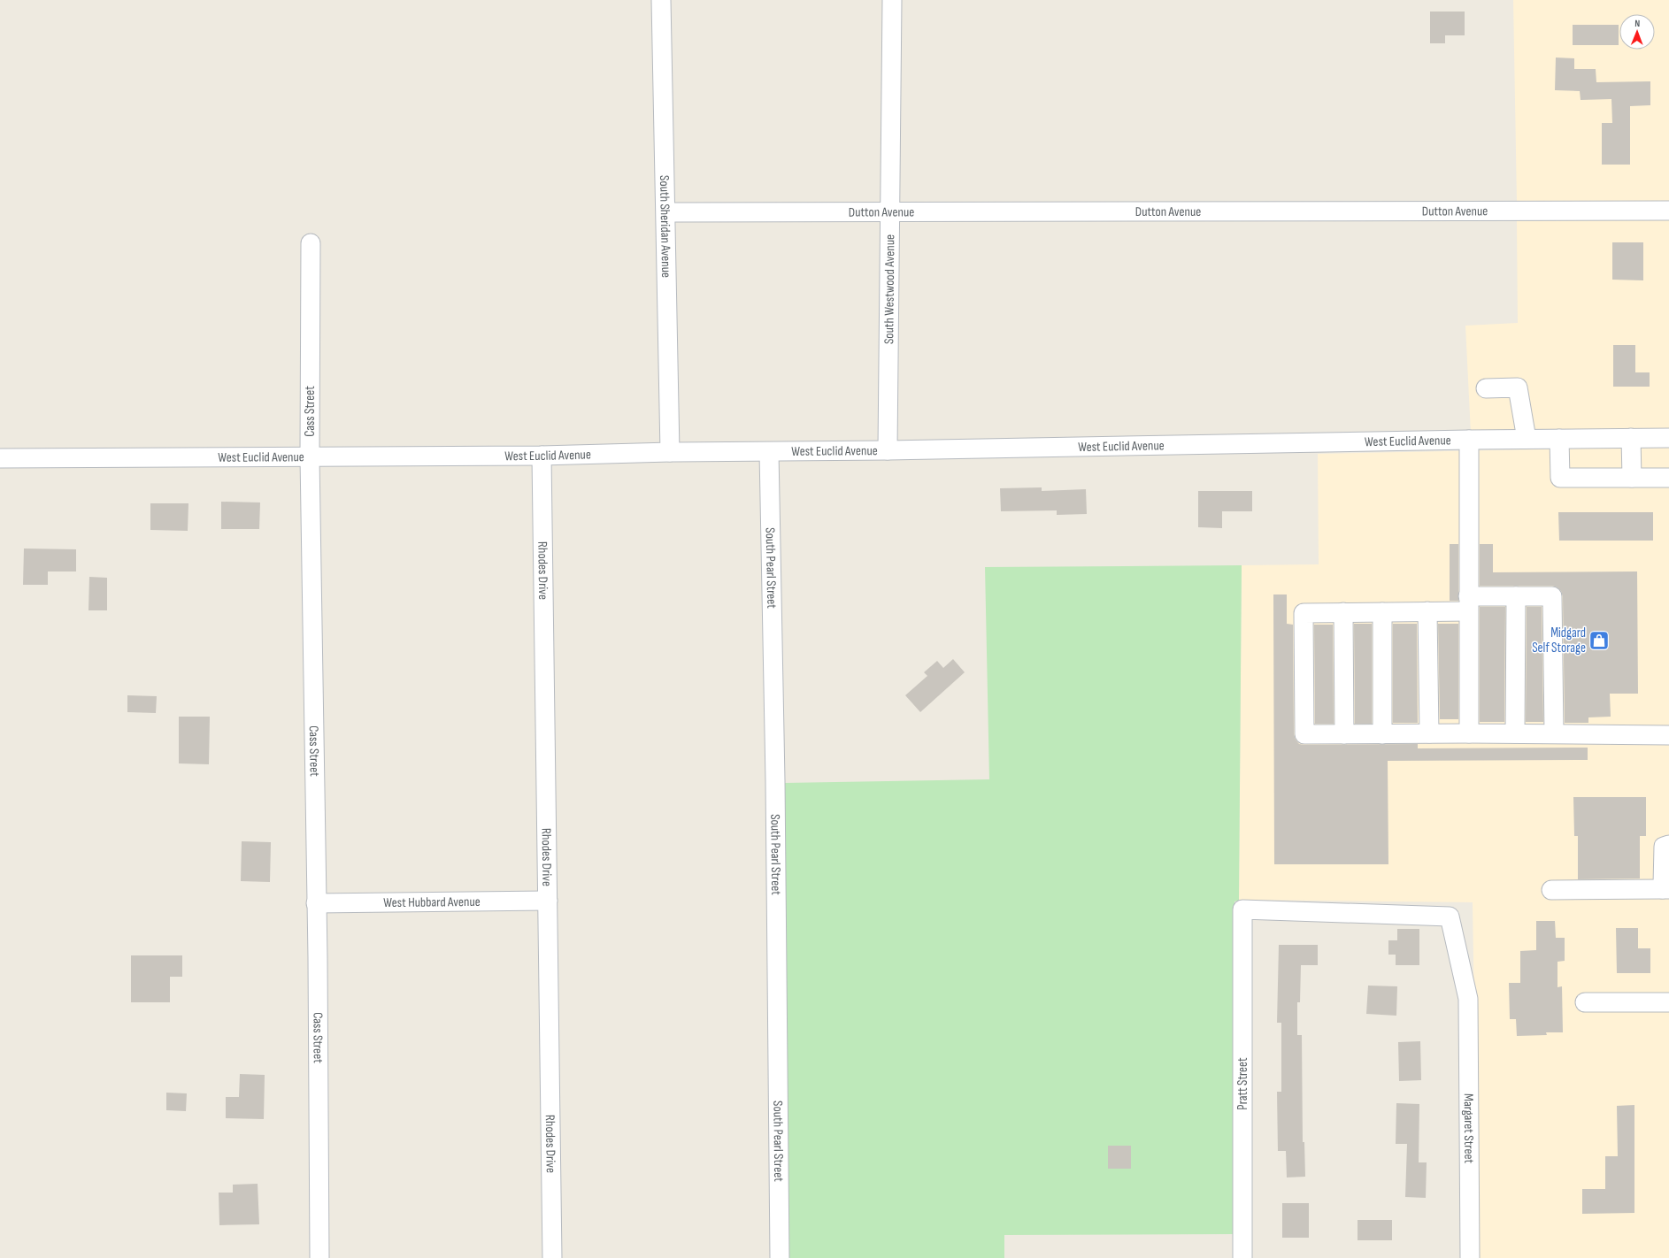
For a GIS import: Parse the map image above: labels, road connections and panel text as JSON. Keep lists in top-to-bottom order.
{
  "streets": {
    "street": [
      "Dutton Avenue",
      "South Sheridan Avenue",
      "South Westwood Avenue",
      "Cass Street",
      "West Euclid Avenue",
      "South Pearl Street",
      "Rhodes Drive",
      "West Hubbard Avenue",
      "Pratt Street",
      "Margaret Street"
    ]
  },
  "crossings": [
    ["Dutton Avenue", "South Sheridan Avenue"],
    ["Dutton Avenue", "South Westwood Avenue"],
    ["South Sheridan Avenue", "West Euclid Avenue"],
    ["South Westwood Avenue", "West Euclid Avenue"],
    ["Cass Street", "West Euclid Avenue"],
    ["Cass Street", "West Hubbard Avenue"],
    ["West Euclid Avenue", "South Pearl Street"],
    ["West Euclid Avenue", "Rhodes Drive"],
    ["Rhodes Drive", "West Hubbard Avenue"],
    ["Pratt Street", "Margaret Street"]
  ],
  "places": {
    "shop": ["Midgard Self Storage"]
  },
  "north": "top"
}
